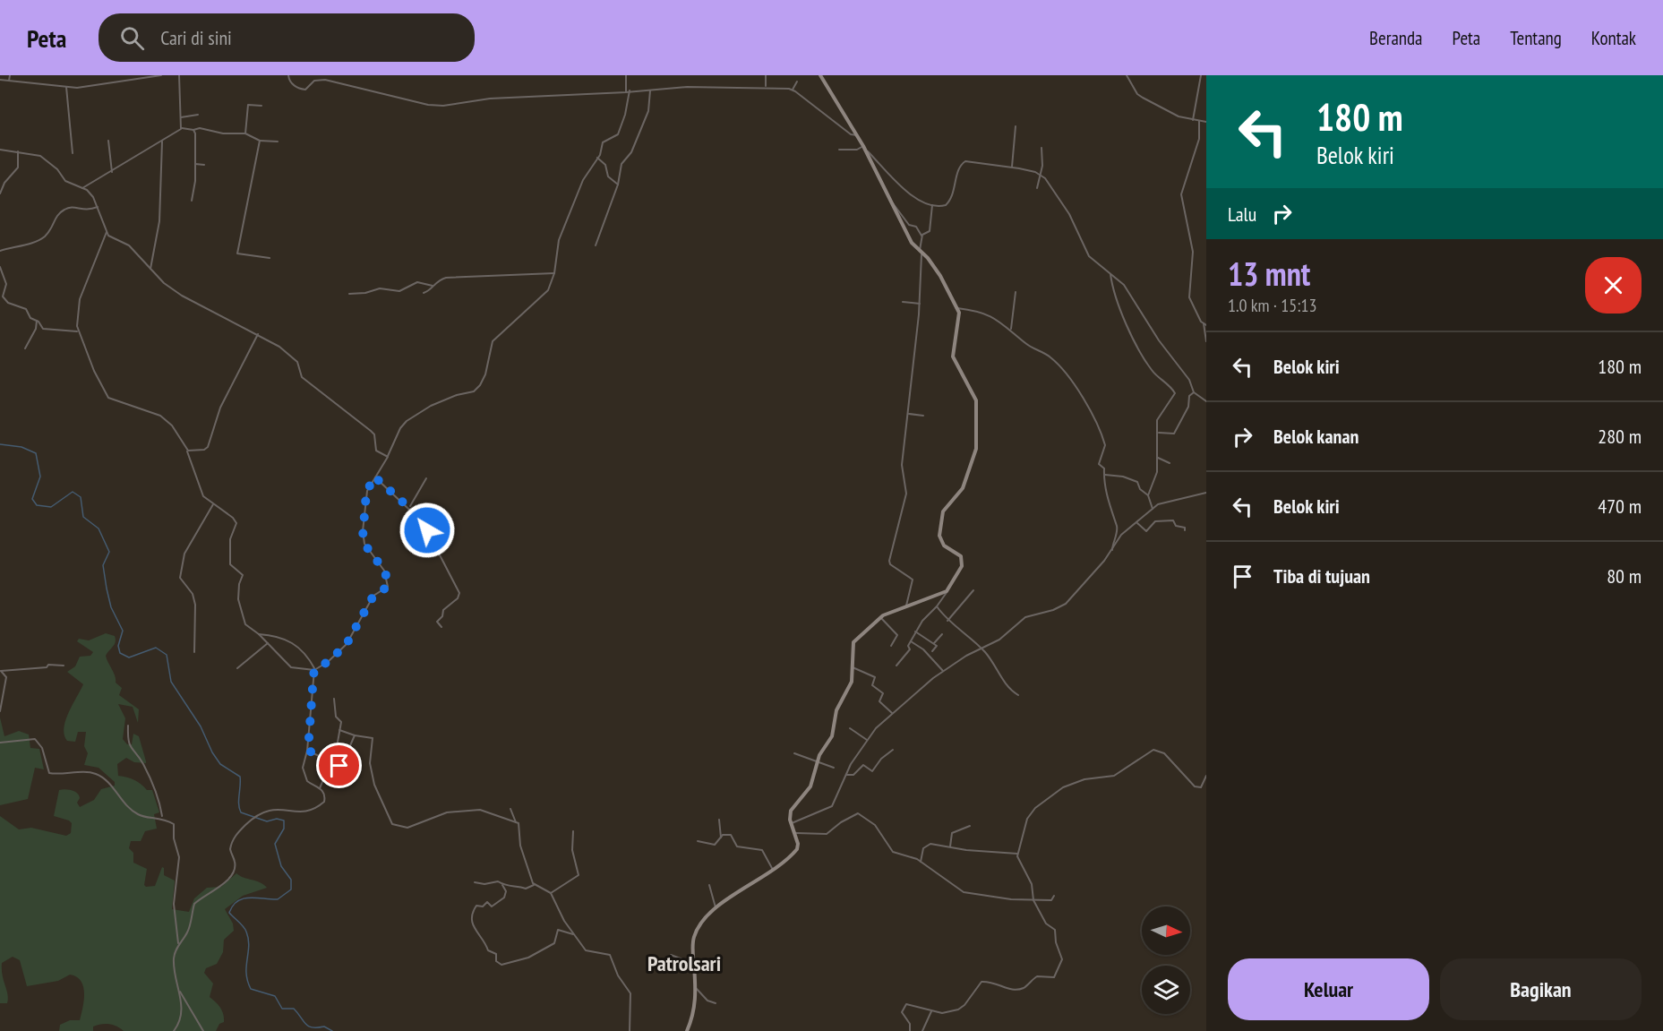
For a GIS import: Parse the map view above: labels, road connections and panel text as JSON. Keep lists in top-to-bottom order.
{
  "districts": ["Patrolsari"],
  "north": "right",
  "page": {
    "header": "Peta",
    "search": "Cari di sini",
    "nav": [
      "Beranda",
      "Peta",
      "Tentang",
      "Kontak"
    ],
    "turn": ["180 m", "Belok kiri"],
    "then": "Lalu",
    "heading": ["13 mnt", "1.0 km · 15:13"],
    "list": [
      {
        "name": "Belok kiri",
        "value": "180 m"
      },
      {
        "name": "Belok kanan",
        "value": "280 m"
      },
      {
        "name": "Belok kiri",
        "value": "470 m"
      },
      {
        "name": "Tiba di tujuan",
        "value": "80 m"
      }
    ],
    "buttons": ["Keluar", "Bagikan"]
  }
}
